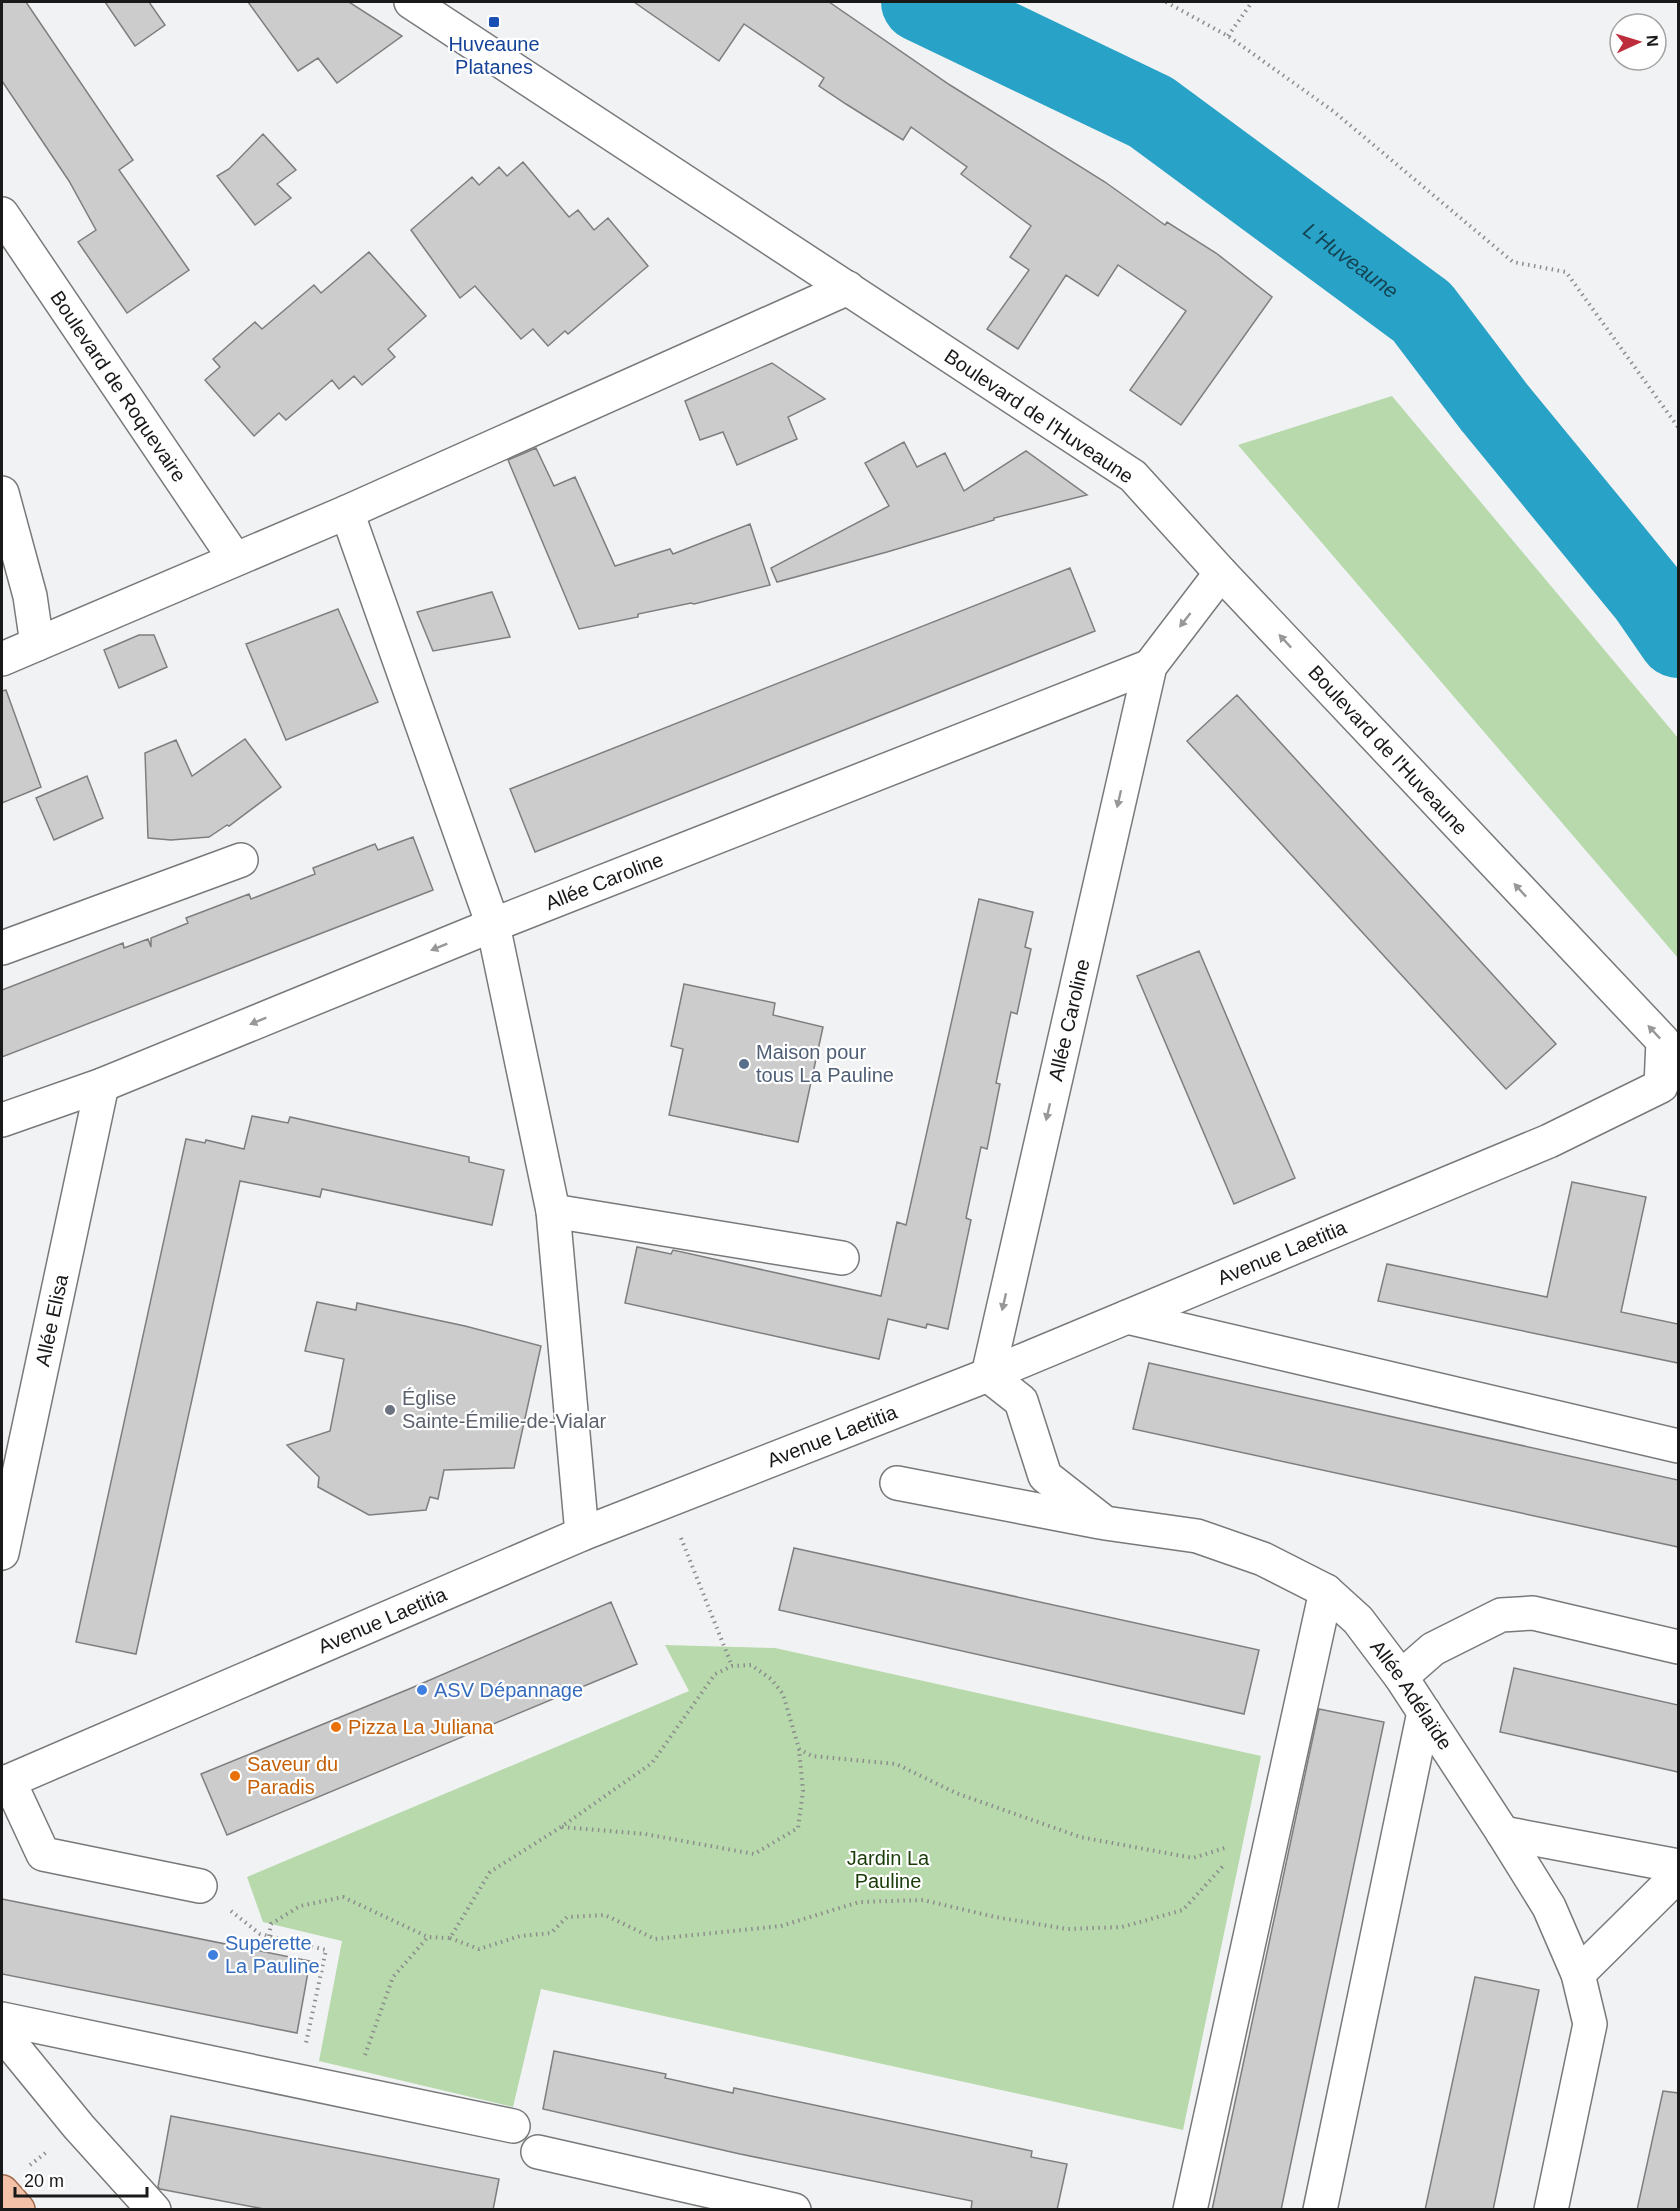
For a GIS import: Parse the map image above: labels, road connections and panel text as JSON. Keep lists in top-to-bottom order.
{
  "streets": {
    "street": [
      "Boulevard de Roquevaire",
      "Boulevard de l'Huveaune",
      "Allée Caroline",
      "Avenue Laetitia",
      "Allée Elisa",
      "Allée Adélaïde"
    ]
  },
  "crossings": [
    ["Boulevard de l'Huveaune", "Allée Caroline"],
    ["Boulevard de l'Huveaune", "Avenue Laetitia"],
    ["Allée Caroline", "Avenue Laetitia"],
    ["Allée Caroline", "Allée Elisa"]
  ],
  "one_way": ["Boulevard de l'Huveaune", "Allée Caroline"],
  "water": ["L'Huveaune"],
  "parks": ["Jardin La Pauline"],
  "places": {
    "transit": ["Huveaune Platanes"],
    "other": [
      "Maison pour tous La Pauline",
      "Église Sainte-Émilie-de-Vialar",
      "ASV Dépannage",
      "Pizza La Juliana",
      "Saveur du Paradis",
      "Superette La Pauline"
    ]
  },
  "scale_bar": "20 m",
  "north": "right"
}
